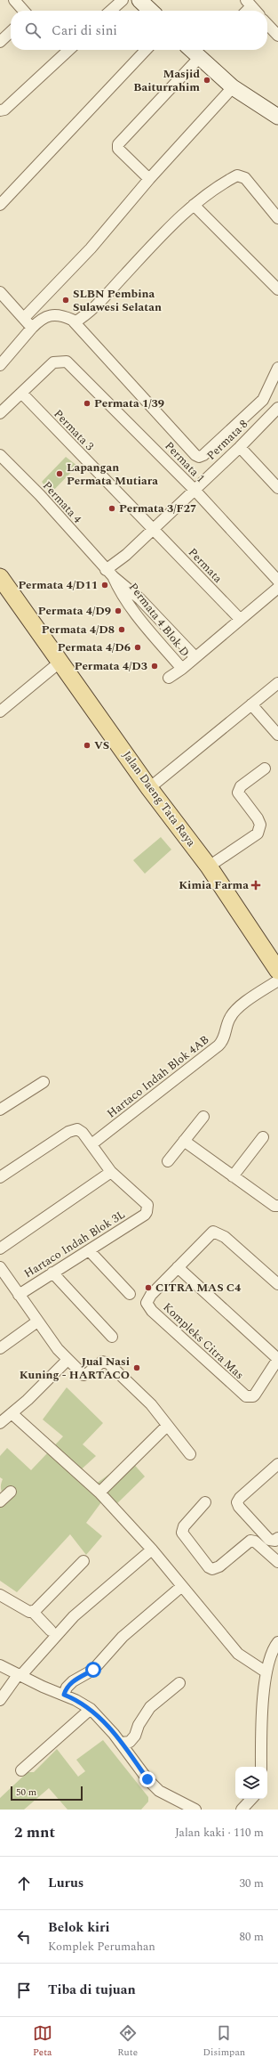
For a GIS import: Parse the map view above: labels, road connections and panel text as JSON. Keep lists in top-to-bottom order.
{
  "streets": {
    "main road": ["Jalan Daeng Tata Raya"],
    "street": [
      "Permata 3",
      "Permata 8",
      "Permata 1",
      "Permata 4",
      "Permata",
      "Permata 4 Blok D",
      "Hartaco Indah Blok 4AB",
      "Hartaco Indah Blok 3L",
      "Kompleks Citra Mas"
    ]
  },
  "crossings": [
    ["Permata 3", "Permata 1"],
    ["Permata 3", "Permata"],
    ["Permata 8", "Permata 1"],
    ["Permata 4", "Permata 4 Blok D"]
  ],
  "places": {
    "other": [
      "Masjid Baiturrahim",
      "SLBN Pembina Sulawesi Selatan",
      "Permata 1/39",
      "Lapangan Permata Mutiara",
      "Permata 3/F27",
      "Permata 4/D11",
      "Permata 4/D9",
      "Permata 4/D8",
      "Permata 4/D6",
      "Permata 4/D3",
      "VS",
      "CITRA MAS C4",
      "Jual Nasi Kuning - HARTACO"
    ],
    "health": ["Kimia Farma"]
  },
  "scale_bar": "50 m",
  "page": {
    "search": "Cari di sini",
    "scale": "50 m",
    "heading": ["2 mnt", "Jalan kaki · 110 m"],
    "list": [
      ["Lurus", "30 m"],
      ["Belok kiri", "Komplek Perumahan", "80 m"],
      "Tiba di tujuan"
    ],
    "nav": ["Peta", "Rute", "Disimpan"]
  }
}
